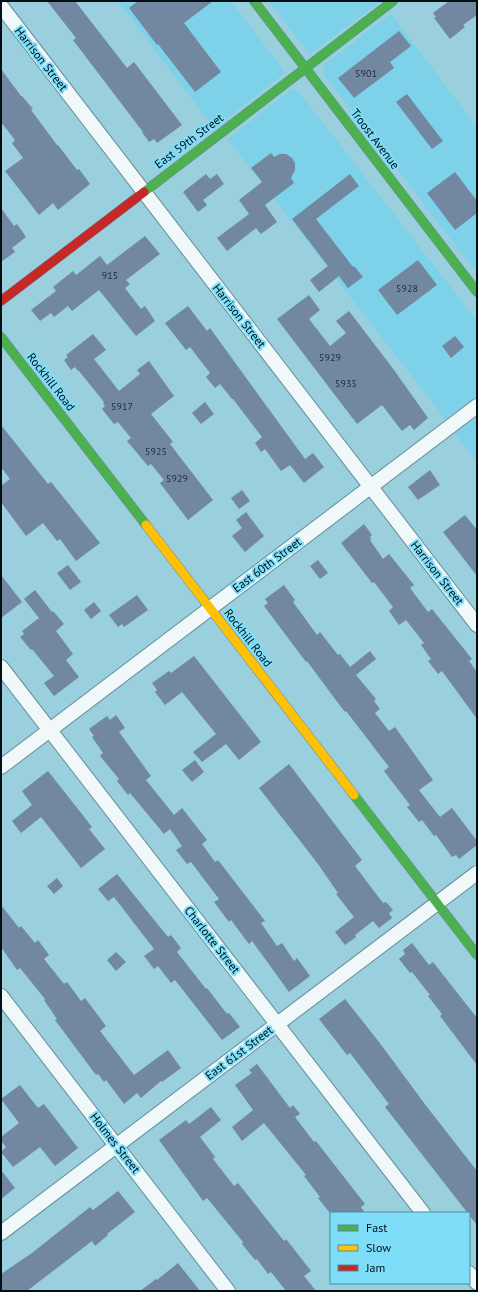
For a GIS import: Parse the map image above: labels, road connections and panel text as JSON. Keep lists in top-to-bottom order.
{
  "streets": {
    "main road": ["Troost Avenue", "East 59th Street", "Rockhill Road"],
    "street": [
      "Harrison Street",
      "East 60th Street",
      "Charlotte Street",
      "East 61st Street",
      "Holmes Street"
    ]
  },
  "crossings": [
    ["Harrison Street", "East 59th Street"],
    ["Harrison Street", "East 60th Street"],
    ["Troost Avenue", "East 59th Street"],
    ["Rockhill Road", "East 60th Street"],
    ["Rockhill Road", "East 61st Street"],
    ["East 60th Street", "Charlotte Street"],
    ["Charlotte Street", "East 61st Street"],
    ["East 61st Street", "Holmes Street"]
  ],
  "house_numbers": [
    "5901",
    "915",
    "5928",
    "5929",
    "5935",
    "5917",
    "5925",
    "5929"
  ],
  "legend": ["Fast", "Slow", "Jam"]
}
